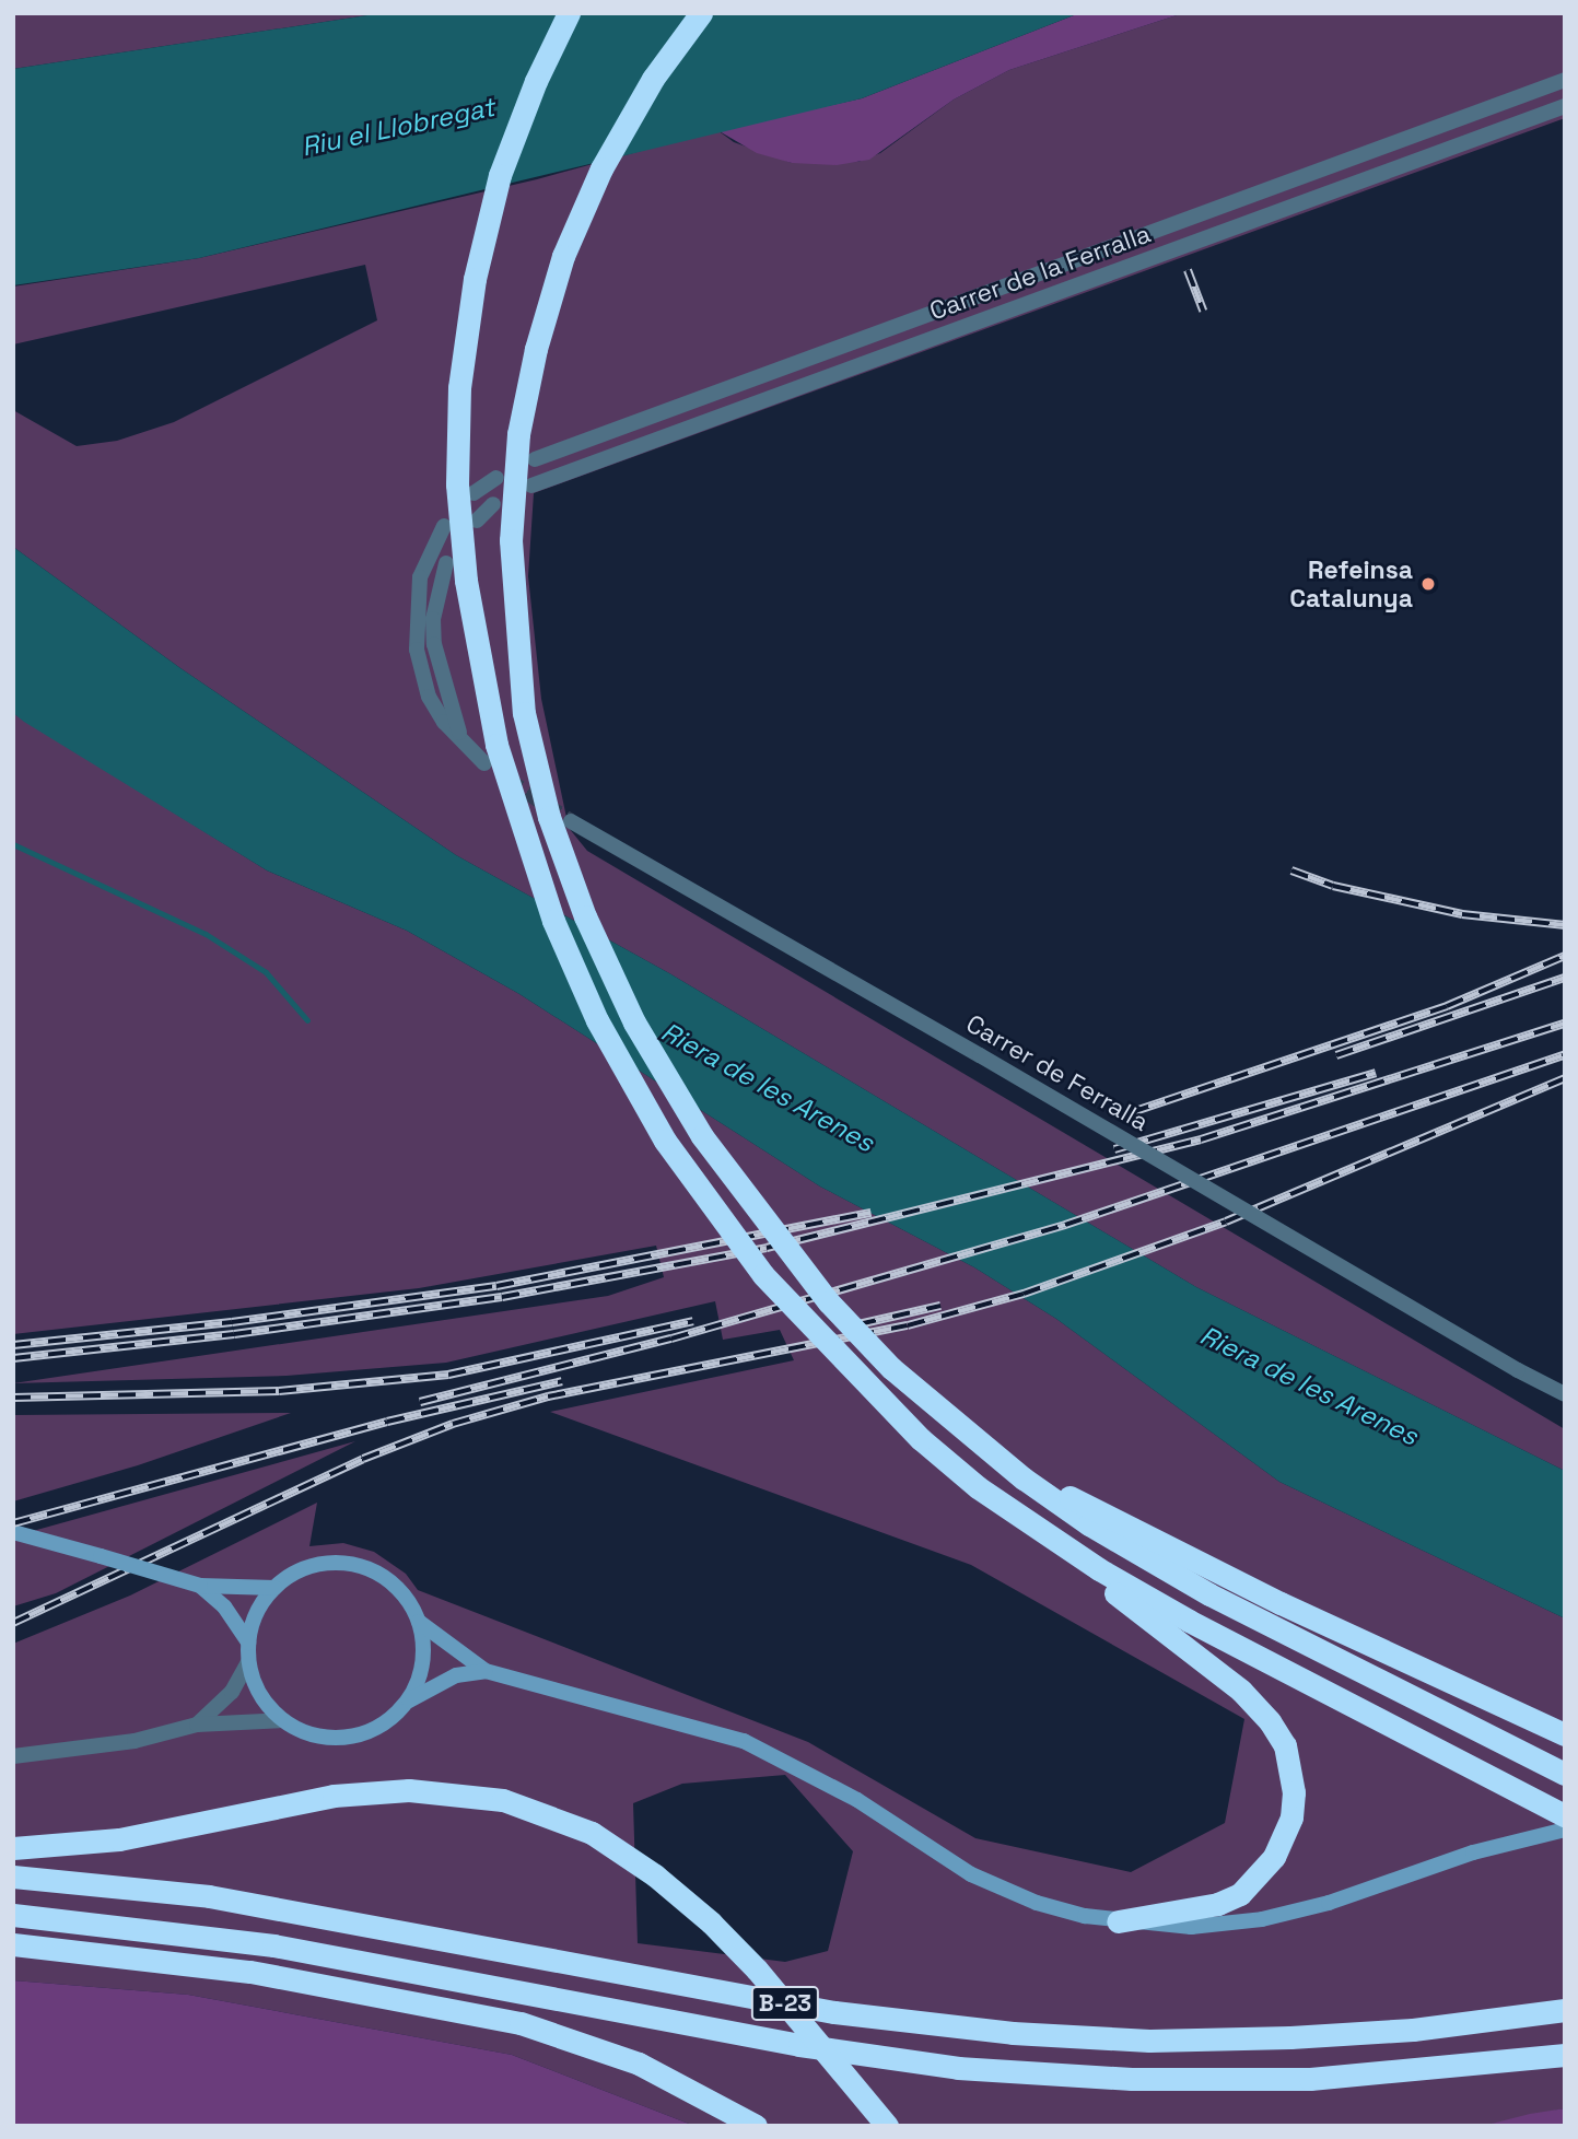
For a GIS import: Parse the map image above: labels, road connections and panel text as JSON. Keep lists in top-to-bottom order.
{
  "streets": {
    "highway": ["B-23"],
    "street": ["Carrer de la Ferralla", "Carrer de Ferralla"]
  },
  "water": ["Riu el Llobregat", "Riera de les Arenes"],
  "places": ["Refeinsa Catalunya"]
}
